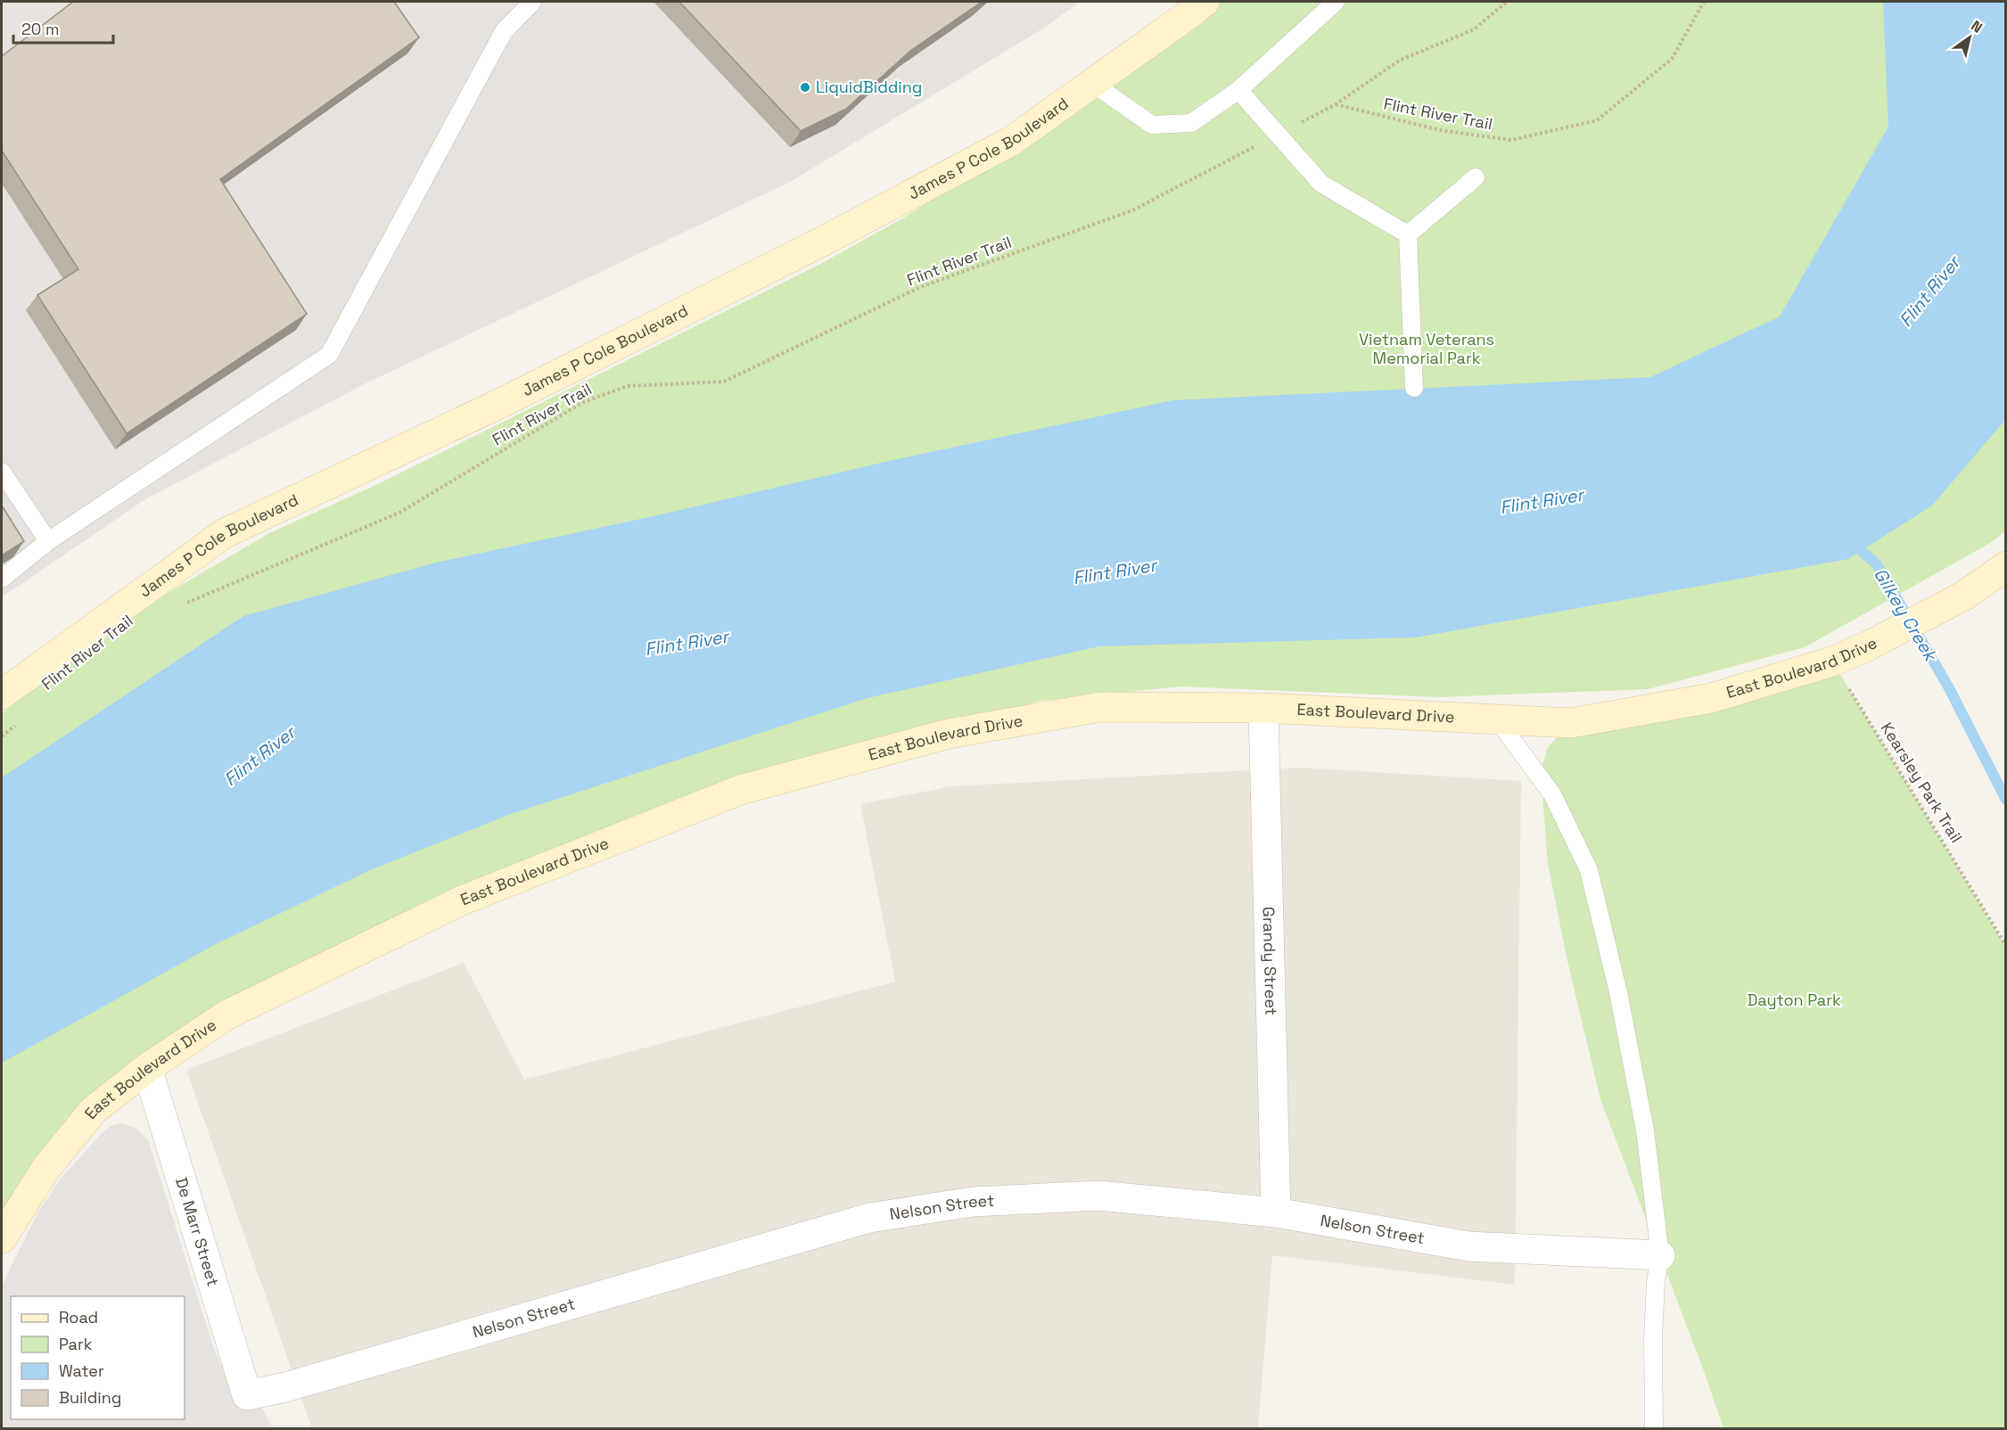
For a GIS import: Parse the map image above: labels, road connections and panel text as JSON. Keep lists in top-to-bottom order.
{
  "streets": {
    "street": [
      "James P Cole Boulevard",
      "East Boulevard Drive",
      "Grandy Street",
      "Nelson Street",
      "De Marr Street"
    ],
    "path": ["Flint River Trail", "Kearsley Park Trail"]
  },
  "crossings": [
    ["East Boulevard Drive", "Kearsley Park Trail"],
    ["East Boulevard Drive", "Grandy Street"],
    ["East Boulevard Drive", "De Marr Street"],
    ["Grandy Street", "Nelson Street"],
    ["Nelson Street", "De Marr Street"]
  ],
  "water": ["Flint River", "Gilkey Creek"],
  "parks": ["Vietnam Veterans Memorial Park", "Dayton Park"],
  "places": ["LiquidBidding"],
  "legend": [
    "Road",
    "Park",
    "Water",
    "Building"
  ],
  "scale_bar": "20 m",
  "north": "top right"
}
